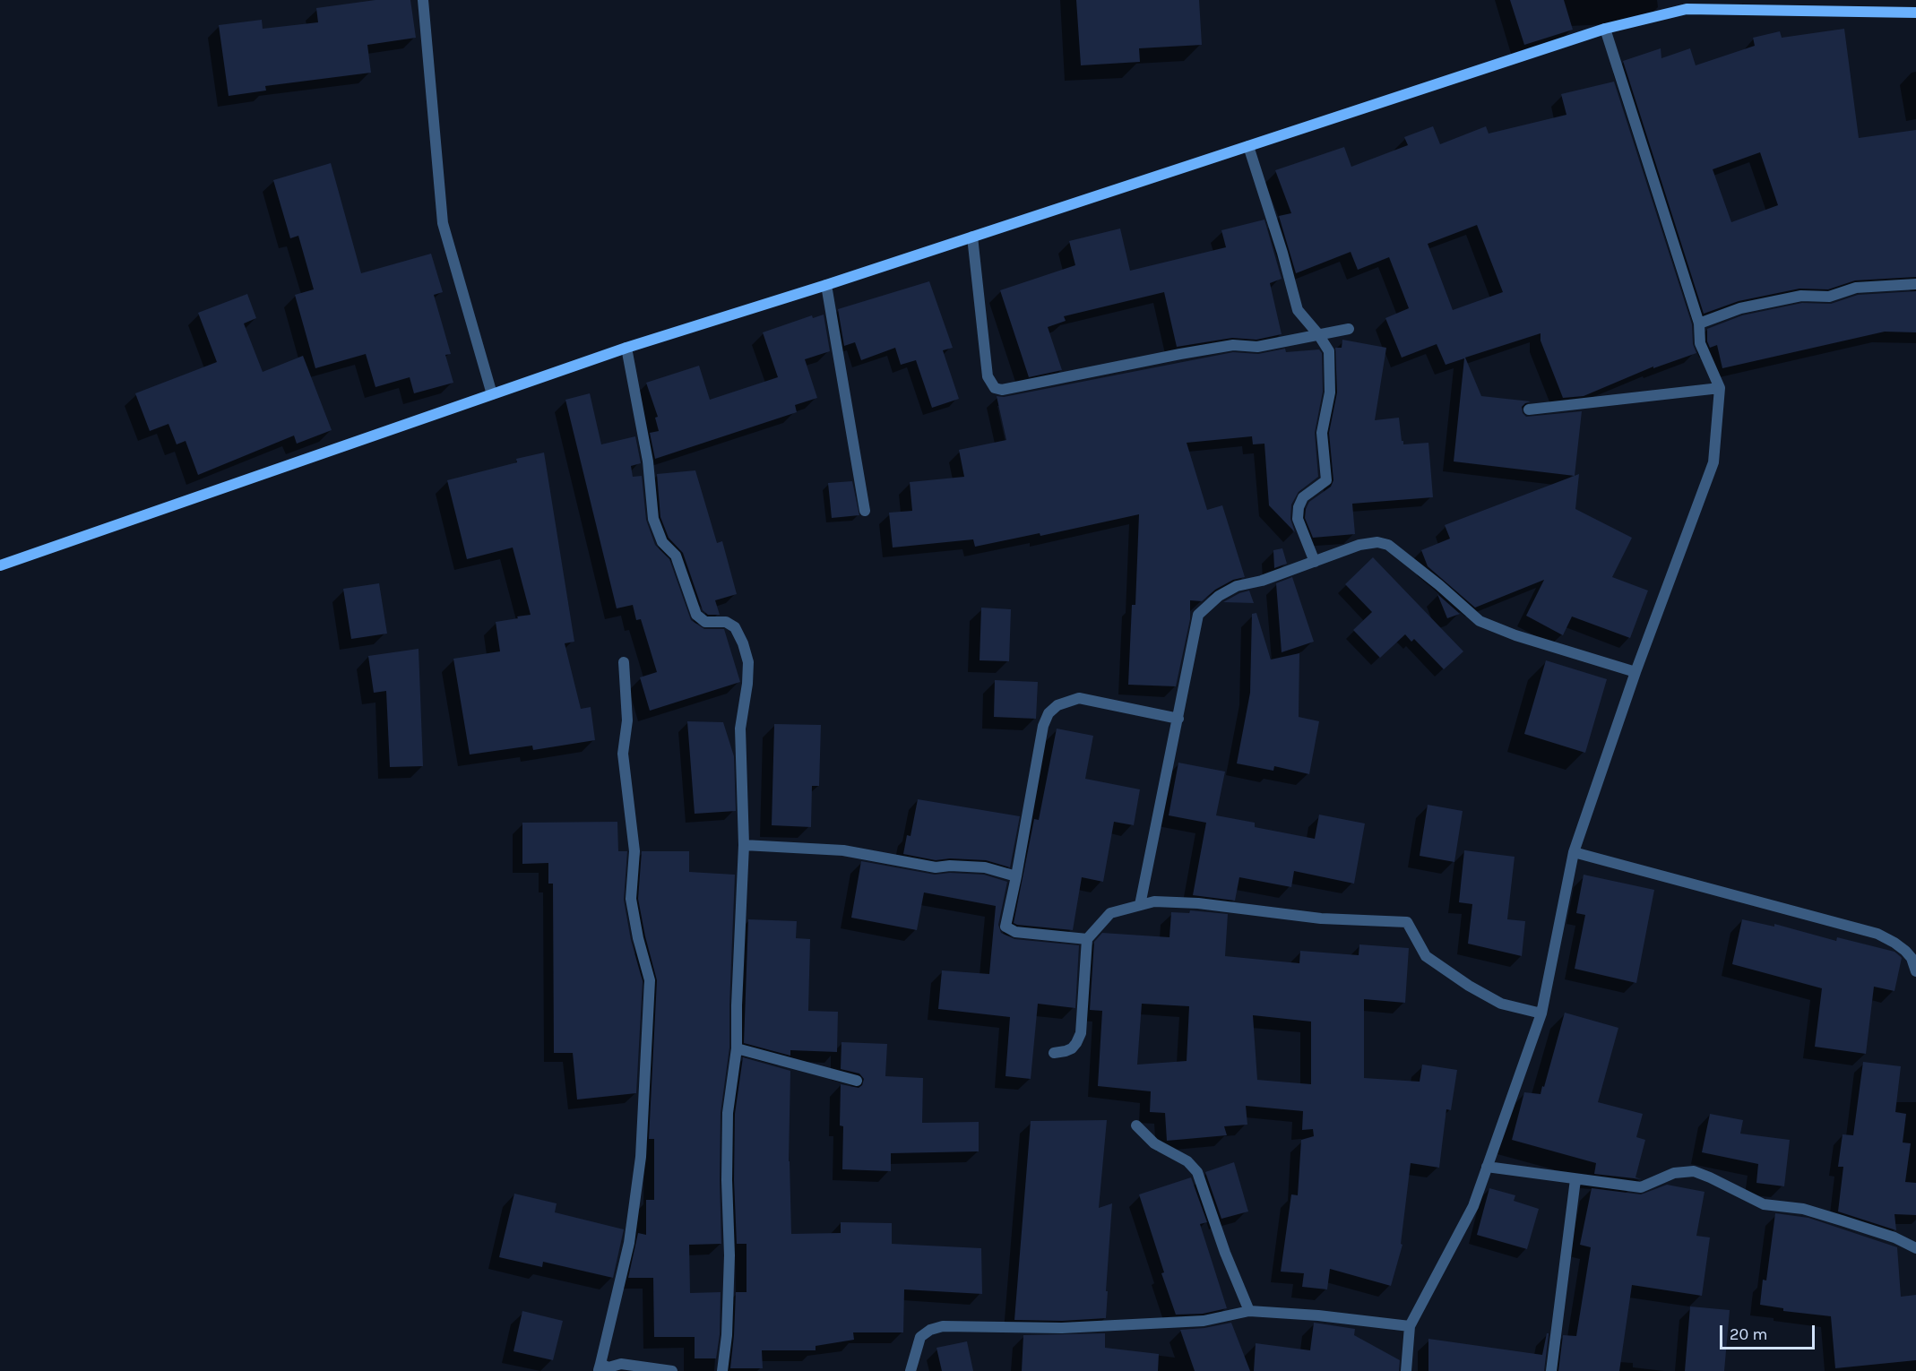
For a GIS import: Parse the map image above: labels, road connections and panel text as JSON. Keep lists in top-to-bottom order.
{
  "scale_bar": "20 m"
}
